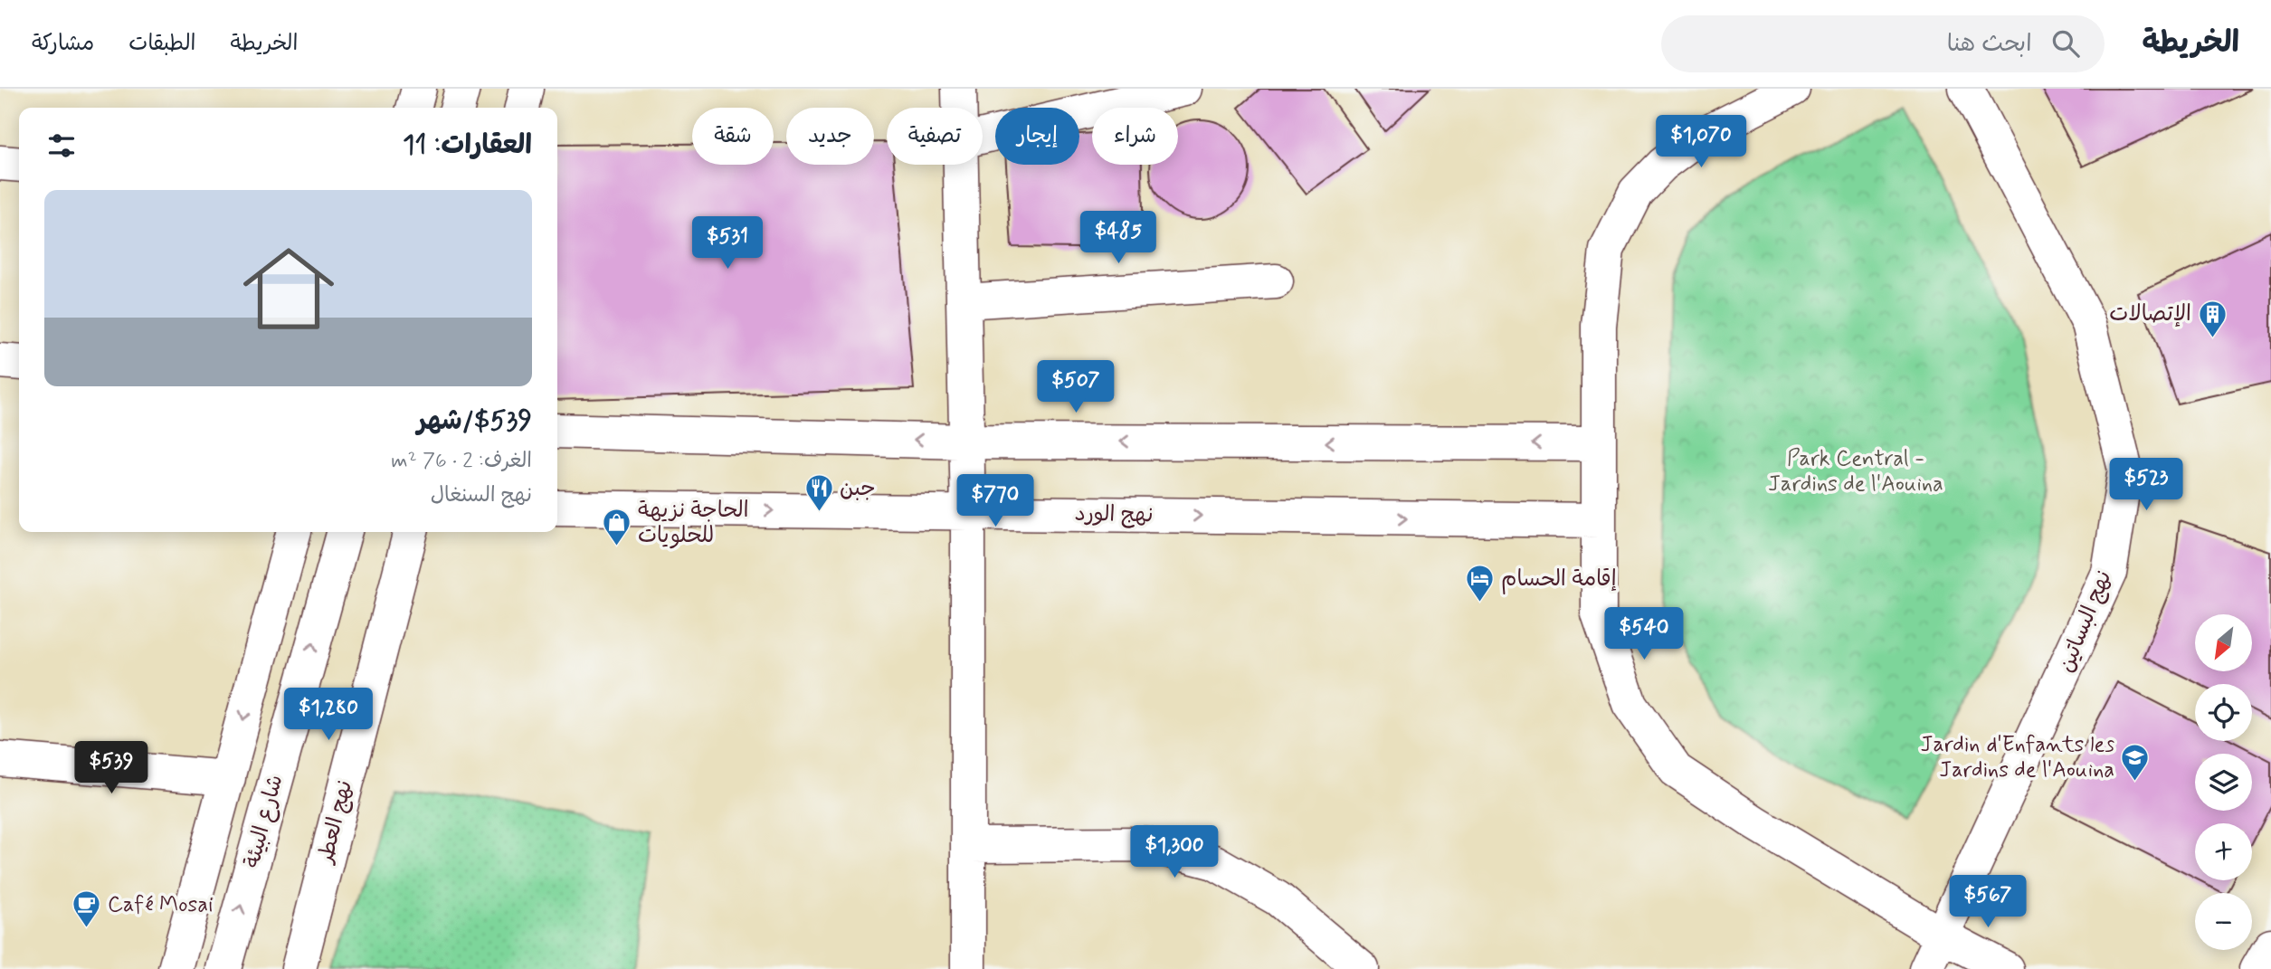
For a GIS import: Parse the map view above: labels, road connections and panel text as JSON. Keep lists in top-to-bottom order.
{
  "streets": {
    "street": [
      "نهج الورد",
      "نهج البساتين",
      "شارع البيئة",
      "نهج العطر"
    ]
  },
  "parks": ["Park Central - Jardins de l'Aouina"],
  "places": {
    "building": ["الإتصالات"],
    "restaurant": ["جبن"],
    "shop": ["الحاجة نزيهة للحلويات"],
    "hotel": ["إقامة الحسام"],
    "school or university": ["Jardin d'Enfants les Jardins de l'Aouina"],
    "cafe": ["Café Mosai"]
  },
  "north": "bottom left",
  "page": {
    "header": "الخريطة",
    "search": "ابحث هنا",
    "nav": ["الخريطة", "الطبقات", "مشاركة"],
    "chip": [
      "شراء",
      "إيجار",
      "تصفية",
      "جديد",
      "شقة"
    ],
    "heading": "العقارات: 11",
    "price": [
      "$1,070",
      "$485",
      "$531",
      "$507",
      "$523",
      "$770",
      "$540",
      "$1,280",
      "$539",
      "$1,300",
      "$567"
    ],
    "list": [
      {
        "name": "$539/شهر",
        "note": "الغرف: 2 · 76 m² · نهج السنغال"
      }
    ],
    "map_buttons": ["+", "−"]
  }
}
